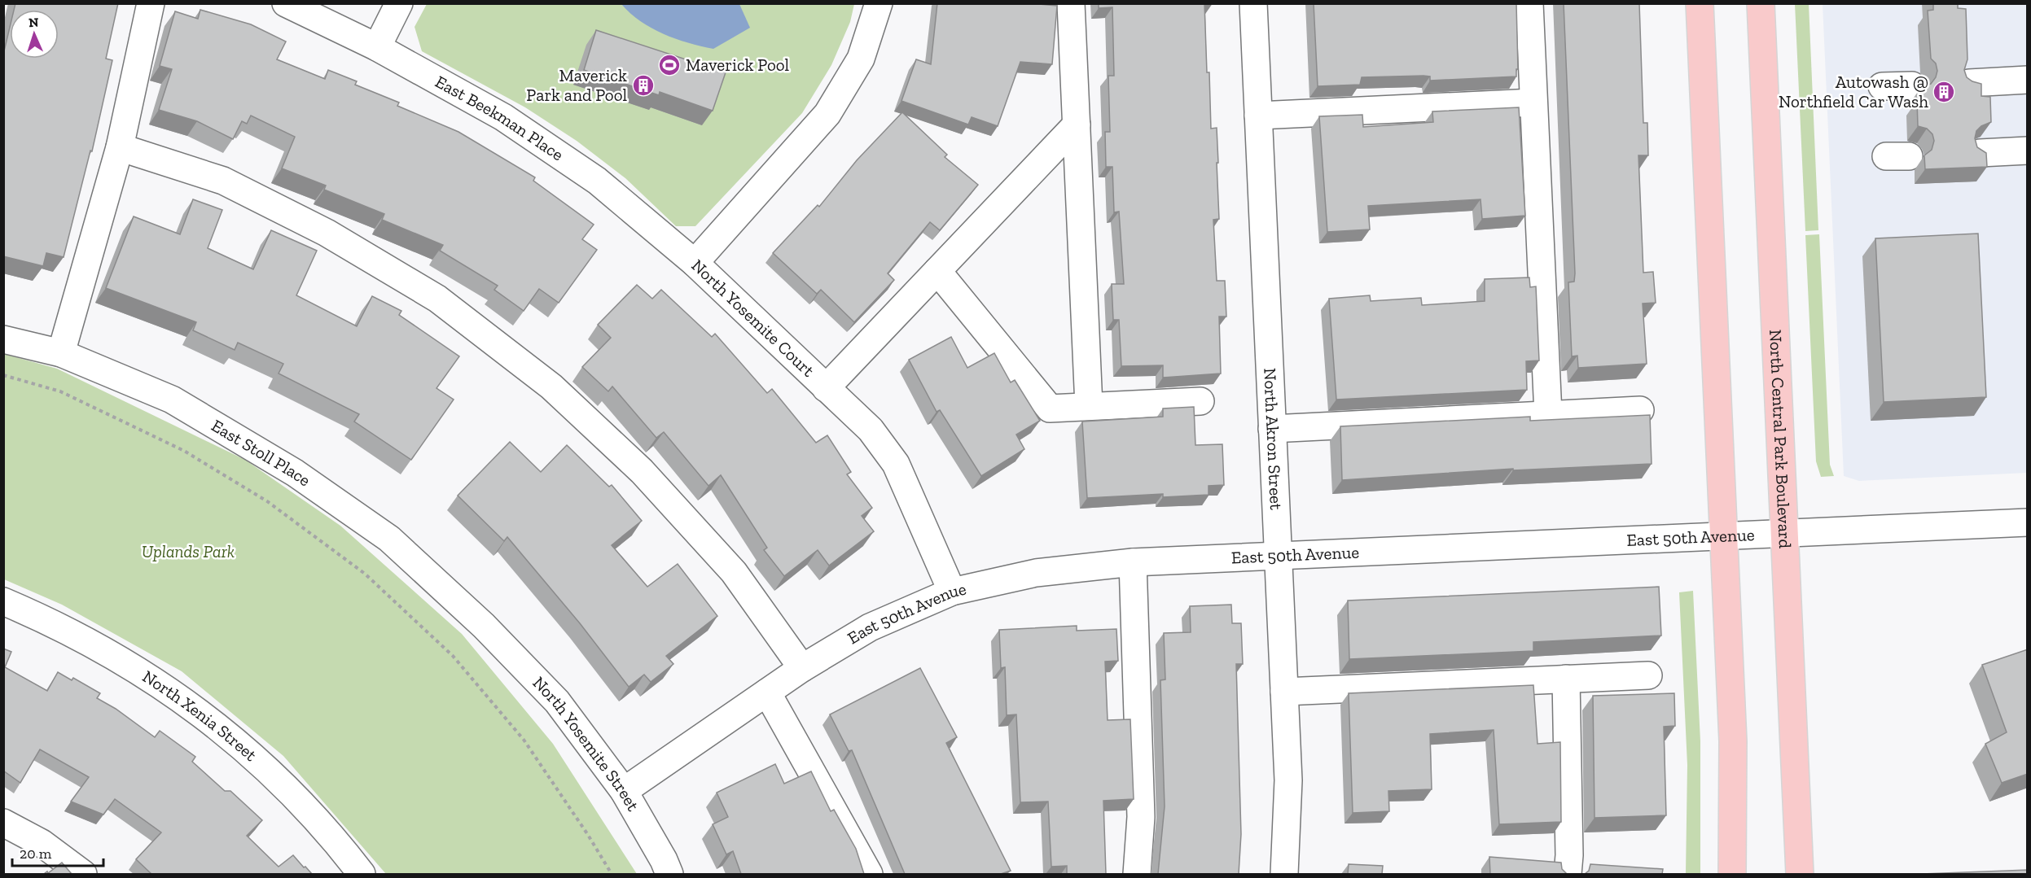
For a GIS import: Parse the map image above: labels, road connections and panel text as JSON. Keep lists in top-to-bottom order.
{
  "streets": {
    "main road": ["North Central Park Boulevard"],
    "street": [
      "East Beekman Place",
      "North Yosemite Court",
      "North Akron Street",
      "East Stoll Place",
      "East 50th Avenue",
      "North Xenia Street",
      "North Yosemite Street"
    ]
  },
  "crossings": [
    ["East Beekman Place", "North Yosemite Court"],
    ["North Yosemite Court", "East 50th Avenue"],
    ["North Akron Street", "East 50th Avenue"],
    ["North Central Park Boulevard", "East 50th Avenue"],
    ["East Stoll Place", "North Yosemite Street"],
    ["East 50th Avenue", "North Yosemite Street"]
  ],
  "parks": ["Uplands Park"],
  "places": {
    "sports": ["Maverick Pool"],
    "building": ["Maverick Park and Pool", "Autowash @ Northfield Car Wash"]
  },
  "scale_bar": "20 m",
  "north": "top"
}
